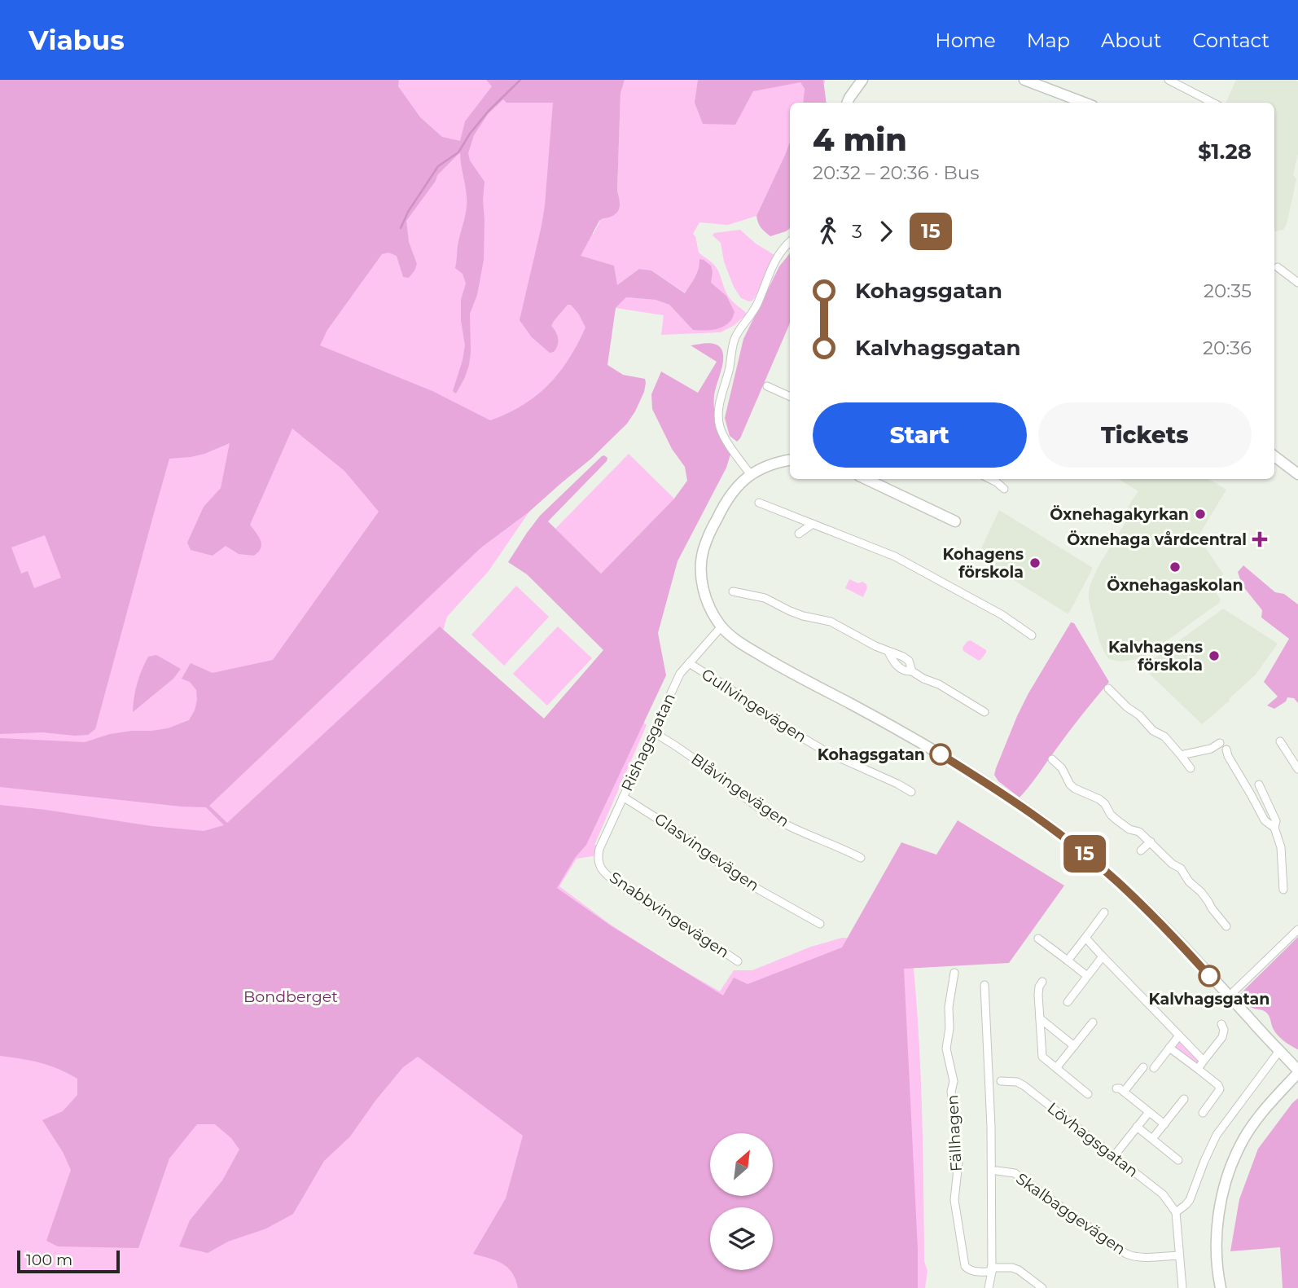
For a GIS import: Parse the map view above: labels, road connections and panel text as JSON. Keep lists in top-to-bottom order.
{
  "streets": {
    "street": [
      "Gullvingevägen",
      "Rishagsgatan",
      "Blåvingevägen",
      "Glasvingevägen",
      "Snabbvingevägen",
      "Fällhagen",
      "Lövhagsgatan",
      "Skalbaggevägen"
    ]
  },
  "crossings": [
    ["Gullvingevägen", "Rishagsgatan"],
    ["Rishagsgatan", "Blåvingevägen"],
    ["Rishagsgatan", "Glasvingevägen"],
    ["Rishagsgatan", "Snabbvingevägen"]
  ],
  "parks": ["Bondberget"],
  "places": {
    "other": [
      "Öxnehagakyrkan",
      "Kohagens förskola",
      "Öxnehagaskolan",
      "Kalvhagens förskola",
      "Kohagsgatan",
      "Kalvhagsgatan"
    ],
    "health": ["Öxnehaga vårdcentral"]
  },
  "lines": ["bus line 15"],
  "scale_bar": "100 m",
  "north": "top right",
  "page": {
    "header": "Viabus",
    "nav": [
      "Home",
      "Map",
      "About",
      "Contact"
    ],
    "on_map": "15",
    "heading": ["4 min", "20:32 – 20:36 · Bus", "$1.28"],
    "legs": ["3", "15"],
    "list": [
      {
        "name": "Kohagsgatan",
        "value": "20:35"
      },
      {
        "name": "Kalvhagsgatan",
        "value": "20:36"
      }
    ],
    "buttons": ["Start", "Tickets"],
    "scale": "100 m"
  }
}
